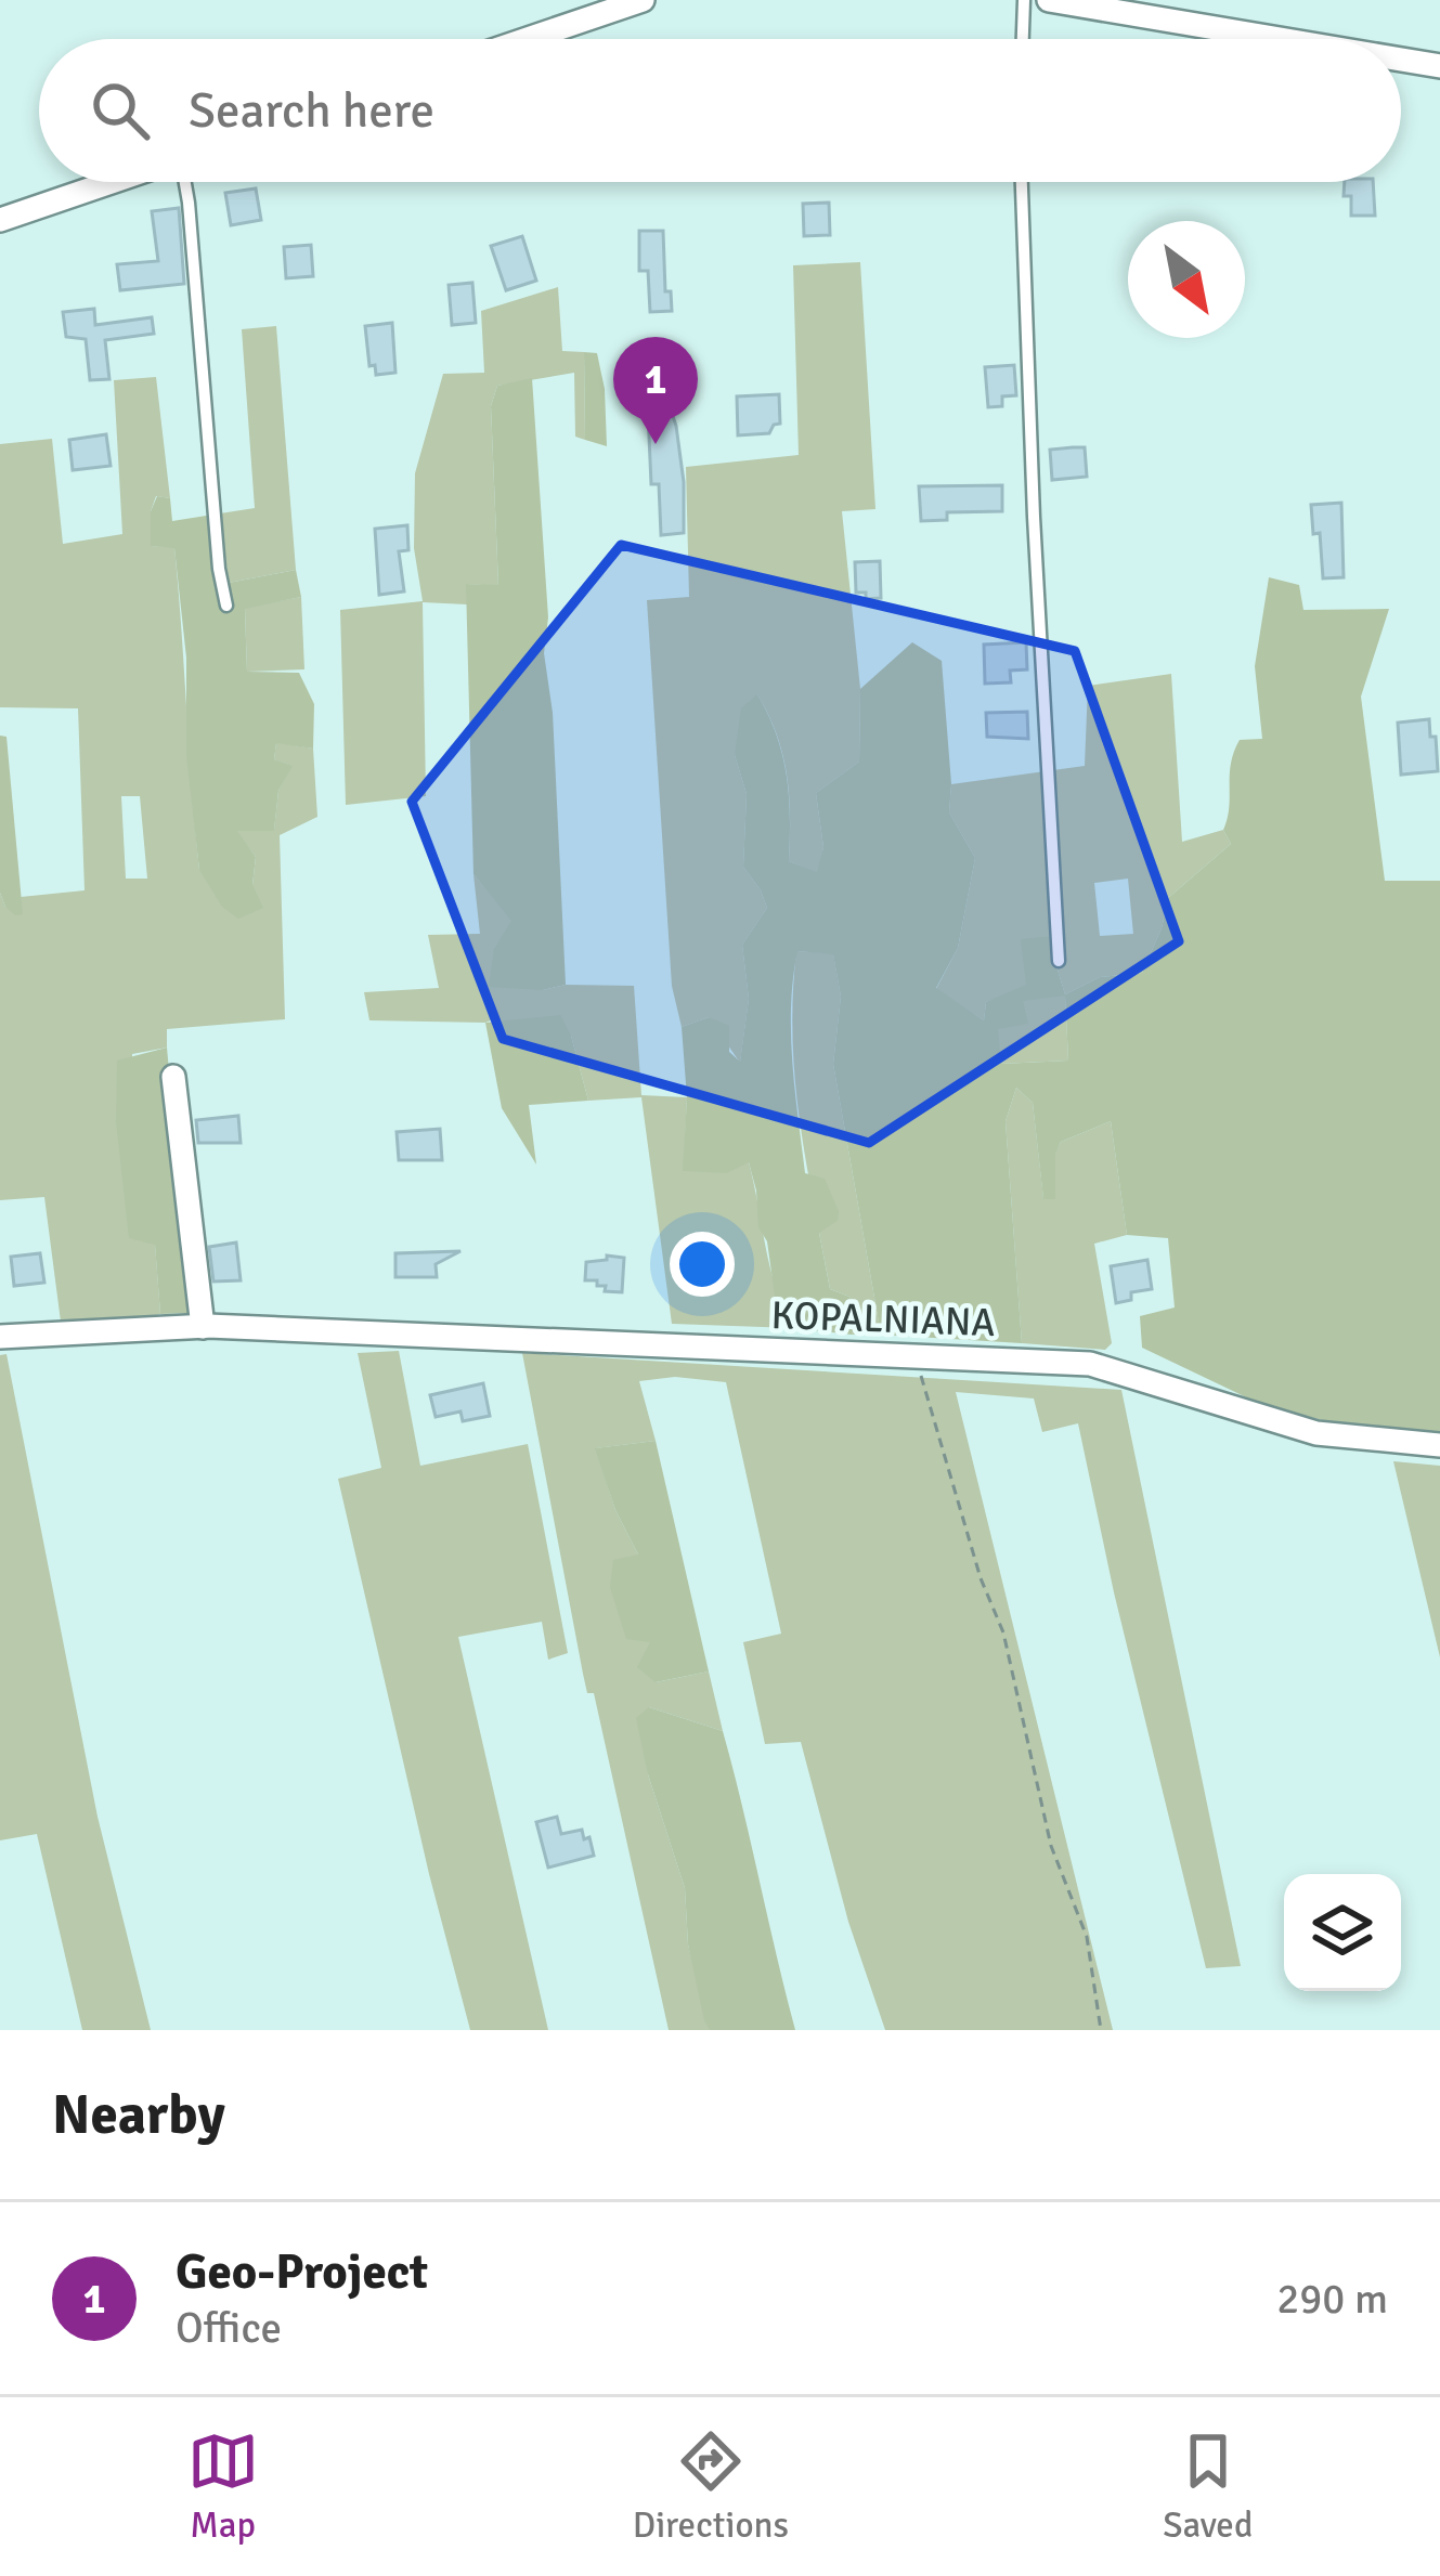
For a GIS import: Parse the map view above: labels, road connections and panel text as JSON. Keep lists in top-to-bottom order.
{
  "streets": {
    "street": ["KOPALNIANA"]
  },
  "north": "bottom right",
  "page": {
    "search": "Search here",
    "pins": "1",
    "heading": "Nearby",
    "list": [
      {
        "mark": "1",
        "name": "Geo-Project",
        "note": "Office",
        "value": "290 m"
      }
    ],
    "nav": ["Map", "Directions", "Saved"]
  }
}
